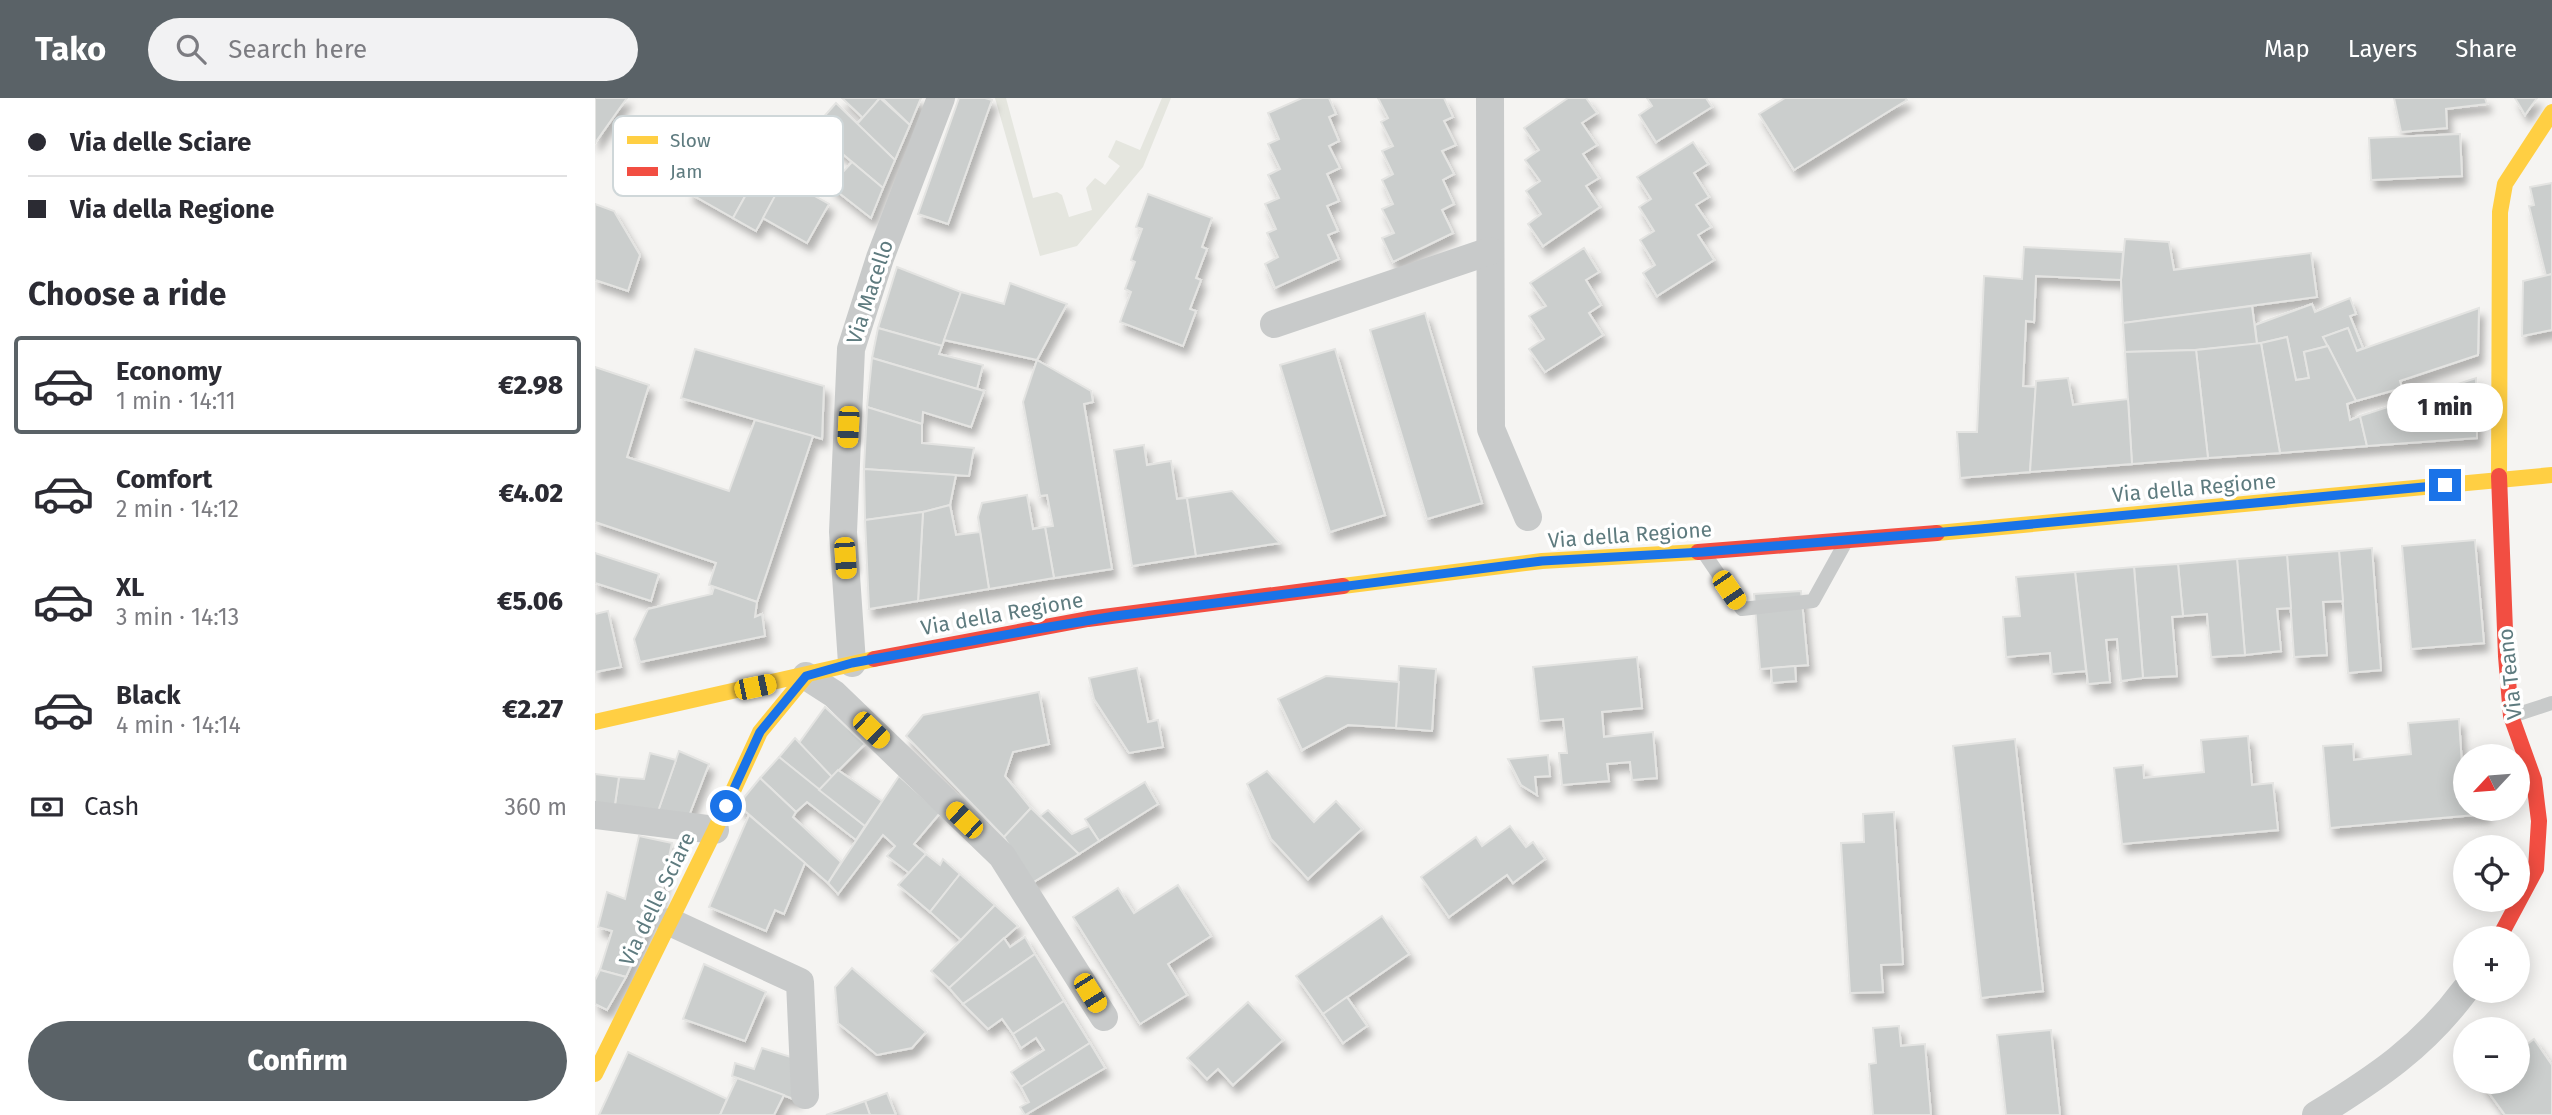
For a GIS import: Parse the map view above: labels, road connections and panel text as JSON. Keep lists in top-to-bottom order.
{
  "streets": {
    "main road": ["Via della Regione", "Via Teano", "Via delle Sciare"],
    "street": ["Via Macello"]
  },
  "crossings": [
    ["Via Macello", "Via della Regione"],
    ["Via della Regione", "Via Teano"],
    ["Via della Regione", "Via delle Sciare"]
  ],
  "legend": ["Slow", "Jam"],
  "north": "bottom left",
  "page": {
    "header": "Tako",
    "search": "Search here",
    "nav": ["Map", "Layers", "Share"],
    "banner": ["Via delle Sciare", "Via della Regione"],
    "heading": "Choose a ride",
    "list": [
      {
        "name": "Economy",
        "note": "1 min · 14:11",
        "value": "€2.98"
      },
      {
        "name": "Comfort",
        "note": "2 min · 14:12",
        "value": "€4.02"
      },
      {
        "name": "XL",
        "note": "3 min · 14:13",
        "value": "€5.06"
      },
      {
        "name": "Black",
        "note": "4 min · 14:14",
        "value": "€2.27"
      }
    ],
    "bubble": "1 min",
    "map_buttons": ["+", "−"],
    "pay": ["Cash", "360 m"],
    "buttons": "Confirm"
  }
}
